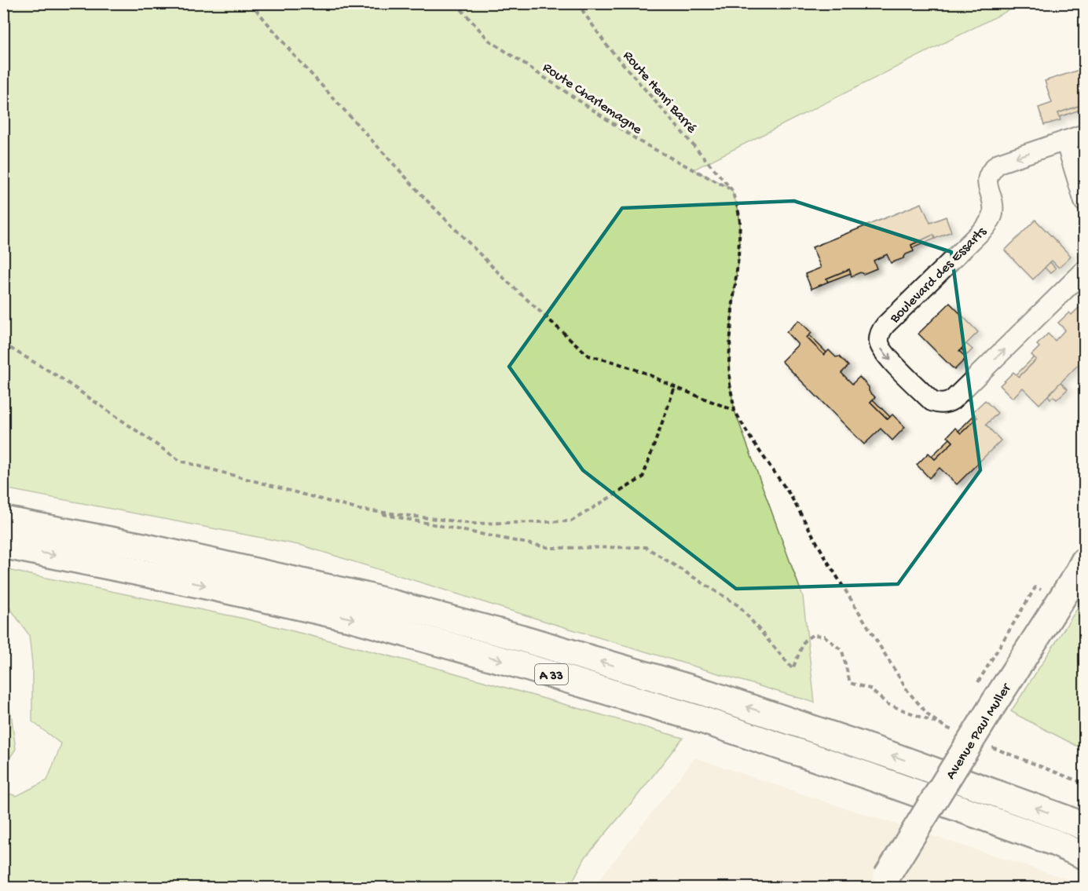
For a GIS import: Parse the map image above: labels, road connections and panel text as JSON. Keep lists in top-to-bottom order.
{
  "streets": {
    "main road": ["A 33", "Avenue Paul Muller"],
    "street": ["Boulevard des Essarts"],
    "path": ["Route Henri Barré", "Route Charlemagne"]
  },
  "crossings": [
    ["Route Henri Barré", "Route Charlemagne"]
  ]
}
